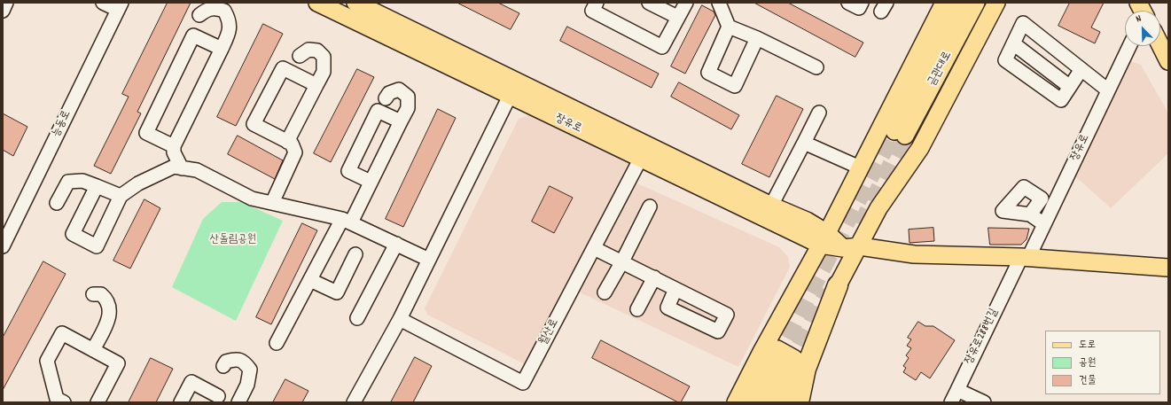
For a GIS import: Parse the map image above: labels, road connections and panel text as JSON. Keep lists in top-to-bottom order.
{
  "streets": {
    "main road": ["금관대로", "장유로"],
    "street": ["능동로", "월산로", "장유로288번길"]
  },
  "crossings": [
    ["장유로", "월산로"],
    ["장유로", "장유로288번길"]
  ],
  "parks": ["산돌림공원"],
  "legend": ["도로", "공원", "건물"],
  "north": "top left"
}
